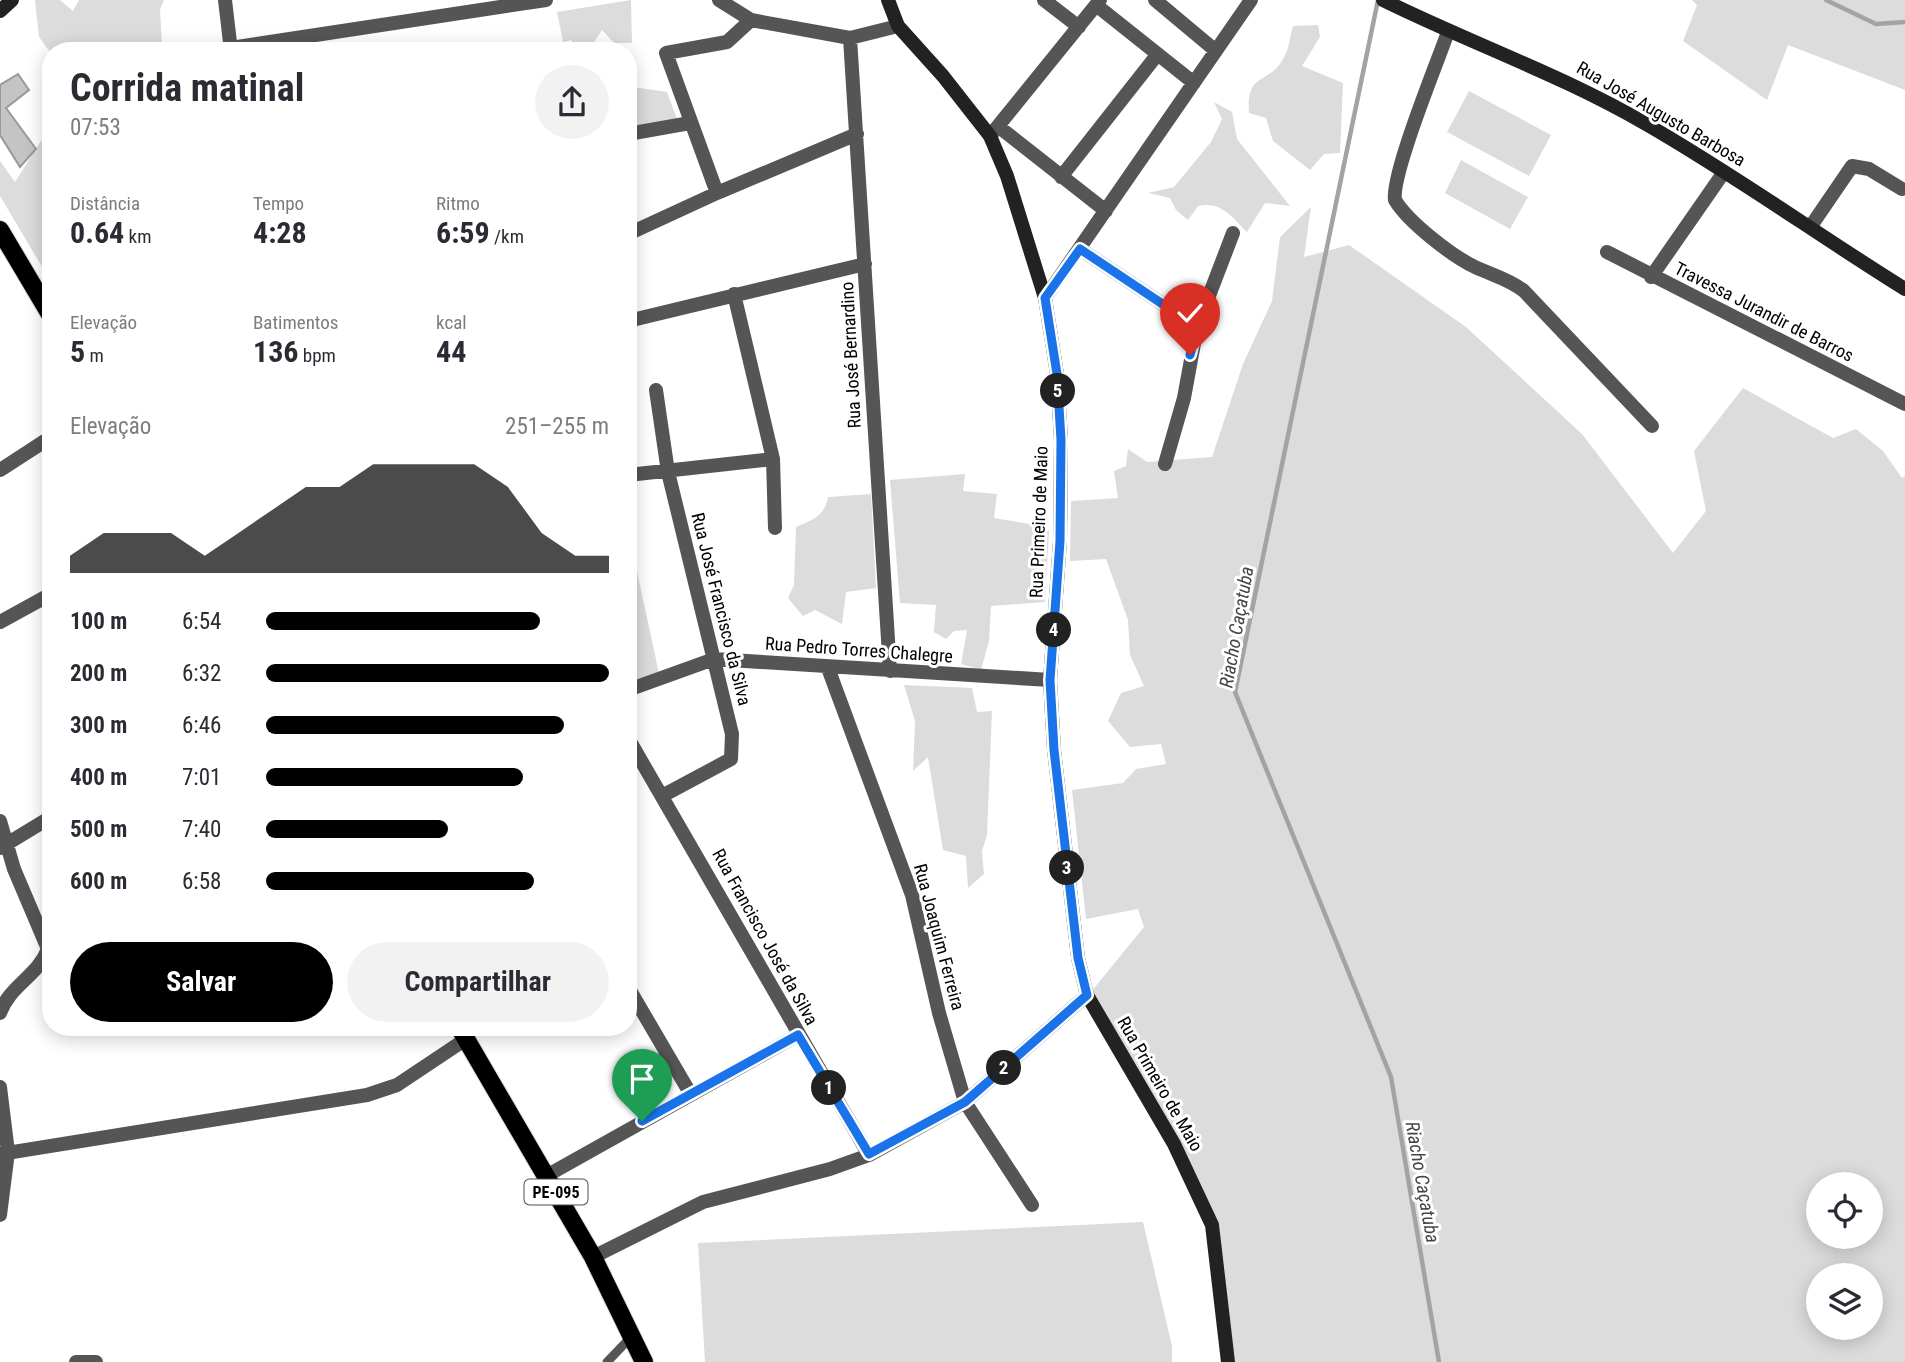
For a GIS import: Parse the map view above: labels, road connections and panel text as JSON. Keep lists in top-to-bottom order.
{
  "streets": {
    "main road": ["PE-095"],
    "street": [
      "Rua José Augusto Barbosa",
      "Travessa Jurandir de Barros",
      "Rua José Bernardino",
      "Rua Primeiro de Maio",
      "Rua José Francisco da Silva",
      "Rua Pedro Torres Chalegre",
      "Rua Francisco José da Silva",
      "Rua Joaquim Ferreira"
    ]
  },
  "crossings": [
    ["Rua José Bernardino", "Rua Pedro Torres Chalegre"],
    ["Rua Primeiro de Maio", "Rua Pedro Torres Chalegre"],
    ["Rua José Francisco da Silva", "Rua Pedro Torres Chalegre"],
    ["Rua José Francisco da Silva", "Rua Francisco José da Silva"],
    ["Rua Pedro Torres Chalegre", "Rua Joaquim Ferreira"]
  ],
  "water": ["Riacho Caçatuba"],
  "page": {
    "heading": ["Corrida matinal", "07:53"],
    "stats": [
      ["Distância", "0.64 km"],
      ["Tempo", "4:28"],
      ["Ritmo", "6:59 /km"],
      ["Elevação", "5 m"],
      ["Batimentos", "136 bpm"],
      ["kcal", "44"]
    ],
    "pins": [
      "5",
      "4",
      "3",
      "2",
      "1"
    ],
    "chart": ["Elevação", "251–255 m"],
    "list": [
      {
        "name": "100 m",
        "note": "6:54"
      },
      {
        "name": "200 m",
        "note": "6:32"
      },
      {
        "name": "300 m",
        "note": "6:46"
      },
      {
        "name": "400 m",
        "note": "7:01"
      },
      {
        "name": "500 m",
        "note": "7:40"
      },
      {
        "name": "600 m",
        "note": "6:58"
      }
    ],
    "buttons": ["Salvar", "Compartilhar"]
  }
}
